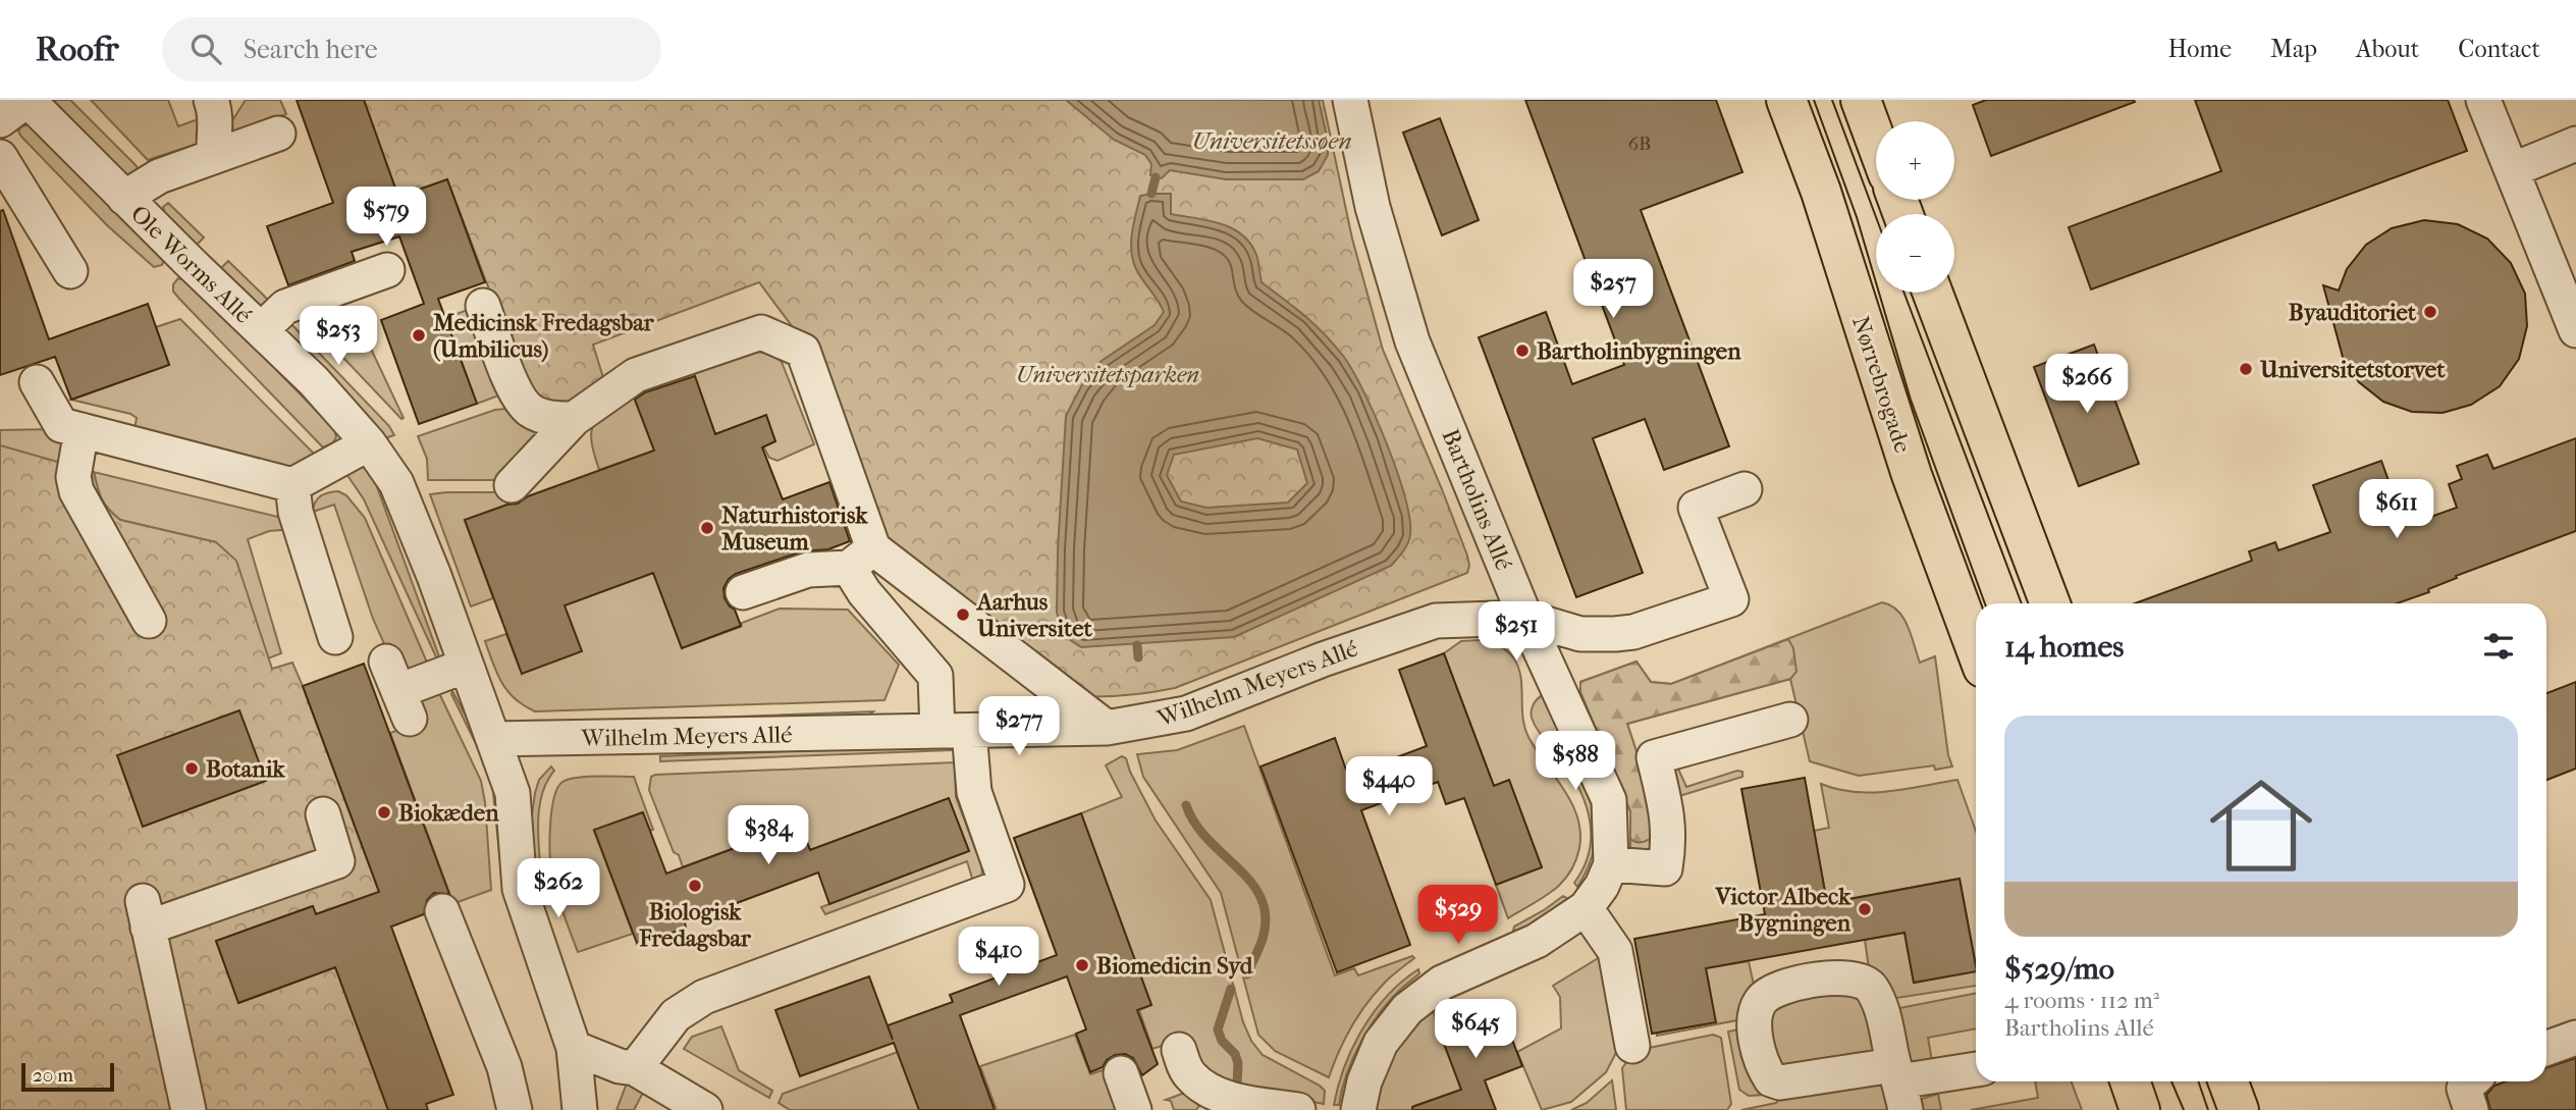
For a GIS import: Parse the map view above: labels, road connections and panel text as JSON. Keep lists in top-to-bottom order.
{
  "streets": {
    "main road": ["Nørrebrogade"],
    "street": ["Ole Worms Allé", "Bartholins Allé", "Wilhelm Meyers Allé"]
  },
  "crossings": [
    ["Ole Worms Allé", "Wilhelm Meyers Allé"],
    ["Bartholins Allé", "Wilhelm Meyers Allé"]
  ],
  "water": ["Universitetssøen"],
  "parks": ["Universitetsparken"],
  "places": [
    "Byauditoriet",
    "Medicinsk Fredagsbar (Umbilicus)",
    "Bartholinbygningen",
    "Universitetstorvet",
    "Naturhistorisk Museum",
    "Aarhus Universitet",
    "Botanik",
    "Biokæden",
    "Biologisk Fredagsbar",
    "Victor Albeck Bygningen",
    "Biomedicin Syd"
  ],
  "house_numbers": ["6B"],
  "scale_bar": "20 m",
  "page": {
    "header": "Roofr",
    "search": "Search here",
    "nav": [
      "Home",
      "Map",
      "About",
      "Contact"
    ],
    "map_buttons": ["+", "−"],
    "price": [
      "$579",
      "$257",
      "$253",
      "$266",
      "$611",
      "$251",
      "$277",
      "$588",
      "$440",
      "$384",
      "$262",
      "$529",
      "$410",
      "$645"
    ],
    "heading": "14 homes",
    "list": [
      {
        "name": "$529/mo",
        "note": "4 rooms · 112 m² · Bartholins Allé"
      }
    ],
    "scale": "20 m"
  }
}
